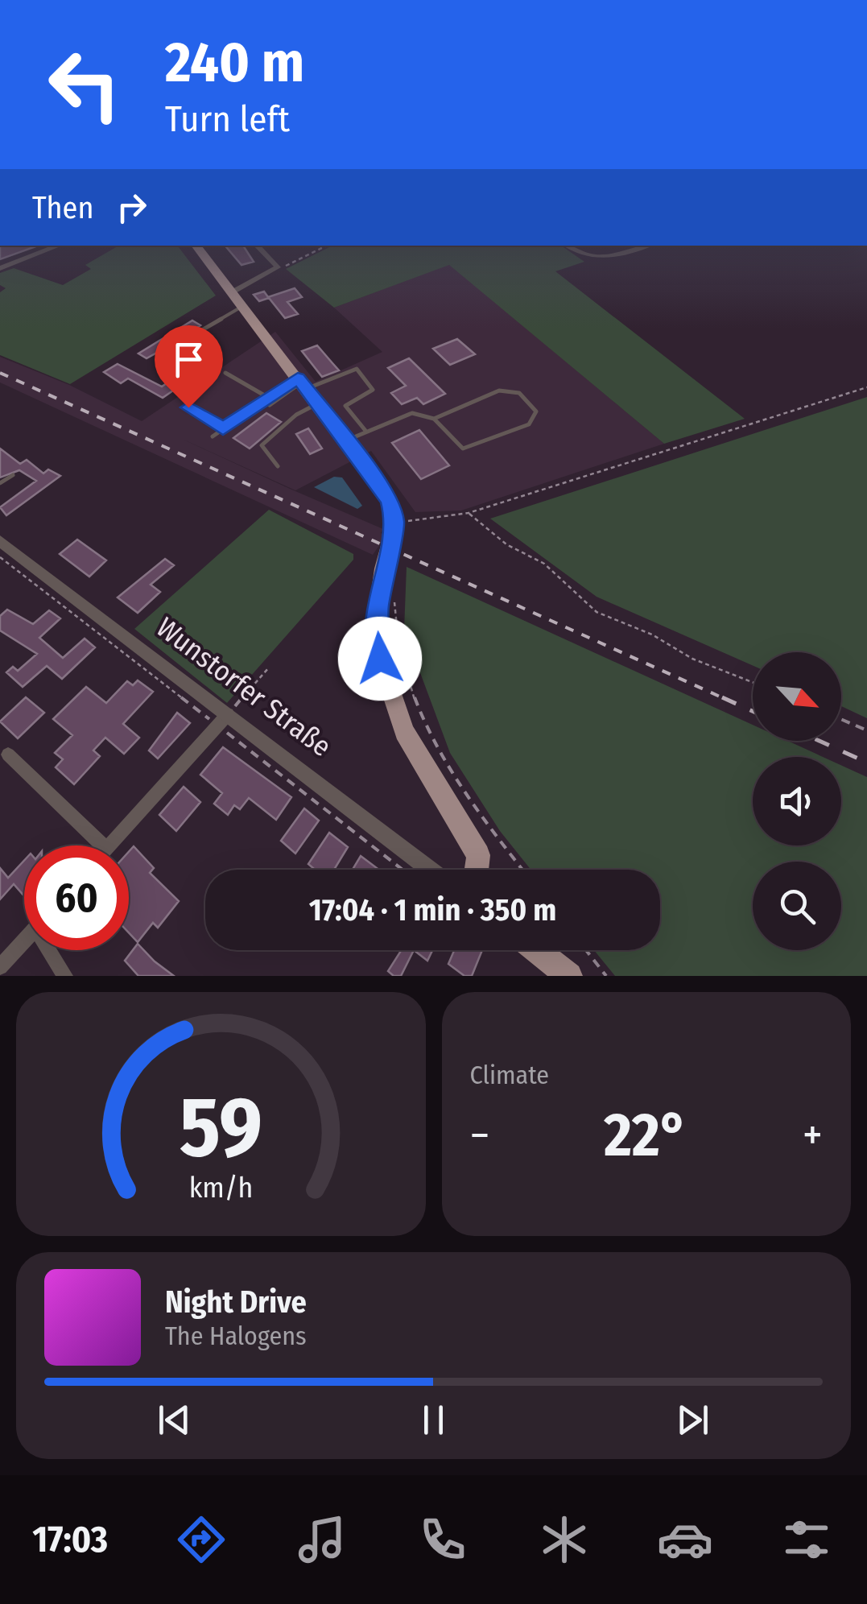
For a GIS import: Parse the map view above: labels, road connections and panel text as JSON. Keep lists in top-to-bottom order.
{
  "streets": {
    "street": ["Wunstorfer Straße"]
  },
  "north": "bottom right",
  "page": {
    "turn": ["240 m", "Turn left"],
    "then": "Then",
    "limit": "60",
    "trip": "17:04 · 1 min · 350 m",
    "tile": "Climate",
    "heat": ["−", "22°", "+"],
    "song": ["Night Drive", "The Halogens"],
    "tabs": "17:03",
    "gauge": ["59", "km/h"]
  }
}
